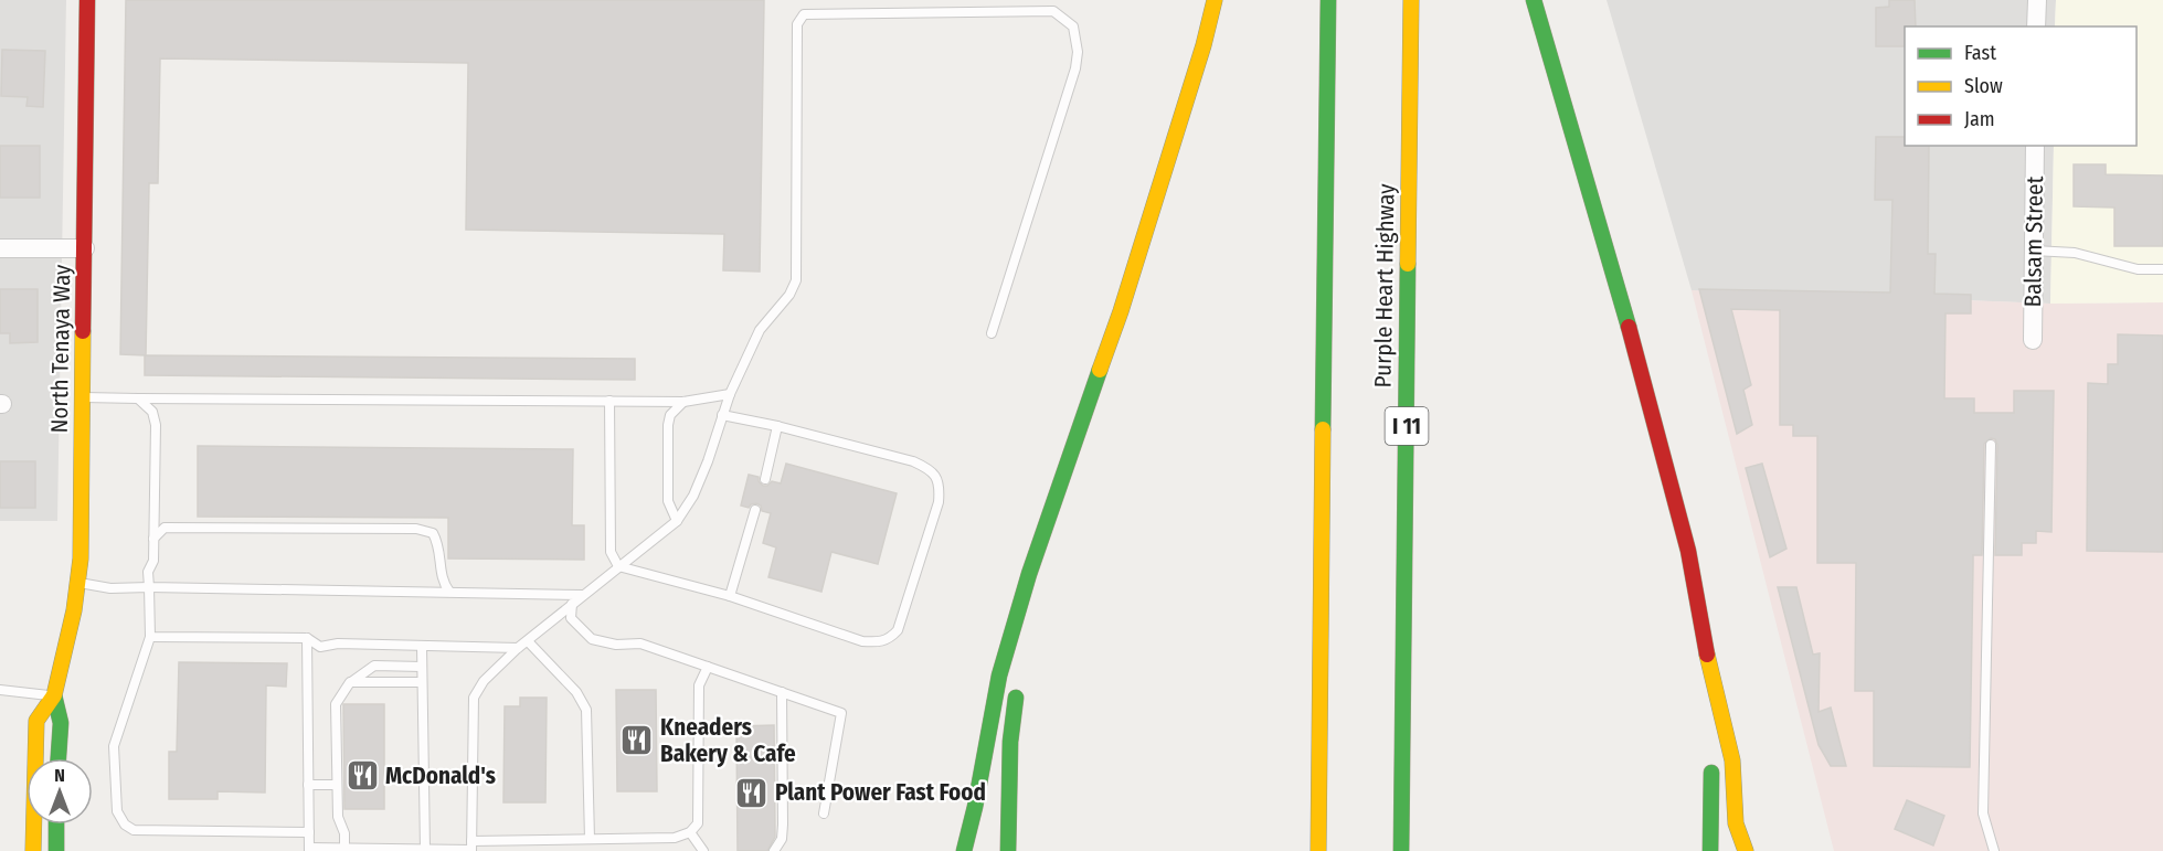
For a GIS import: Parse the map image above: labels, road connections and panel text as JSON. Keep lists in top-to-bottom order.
{
  "streets": {
    "main road": ["Purple Heart Highway", "North Tenaya Way", "I 11"],
    "street": ["Balsam Street"]
  },
  "places": {
    "restaurant": ["Kneaders Bakery & Cafe", "McDonald's", "Plant Power Fast Food"]
  },
  "legend": ["Fast", "Slow", "Jam"],
  "north": "top"
}
